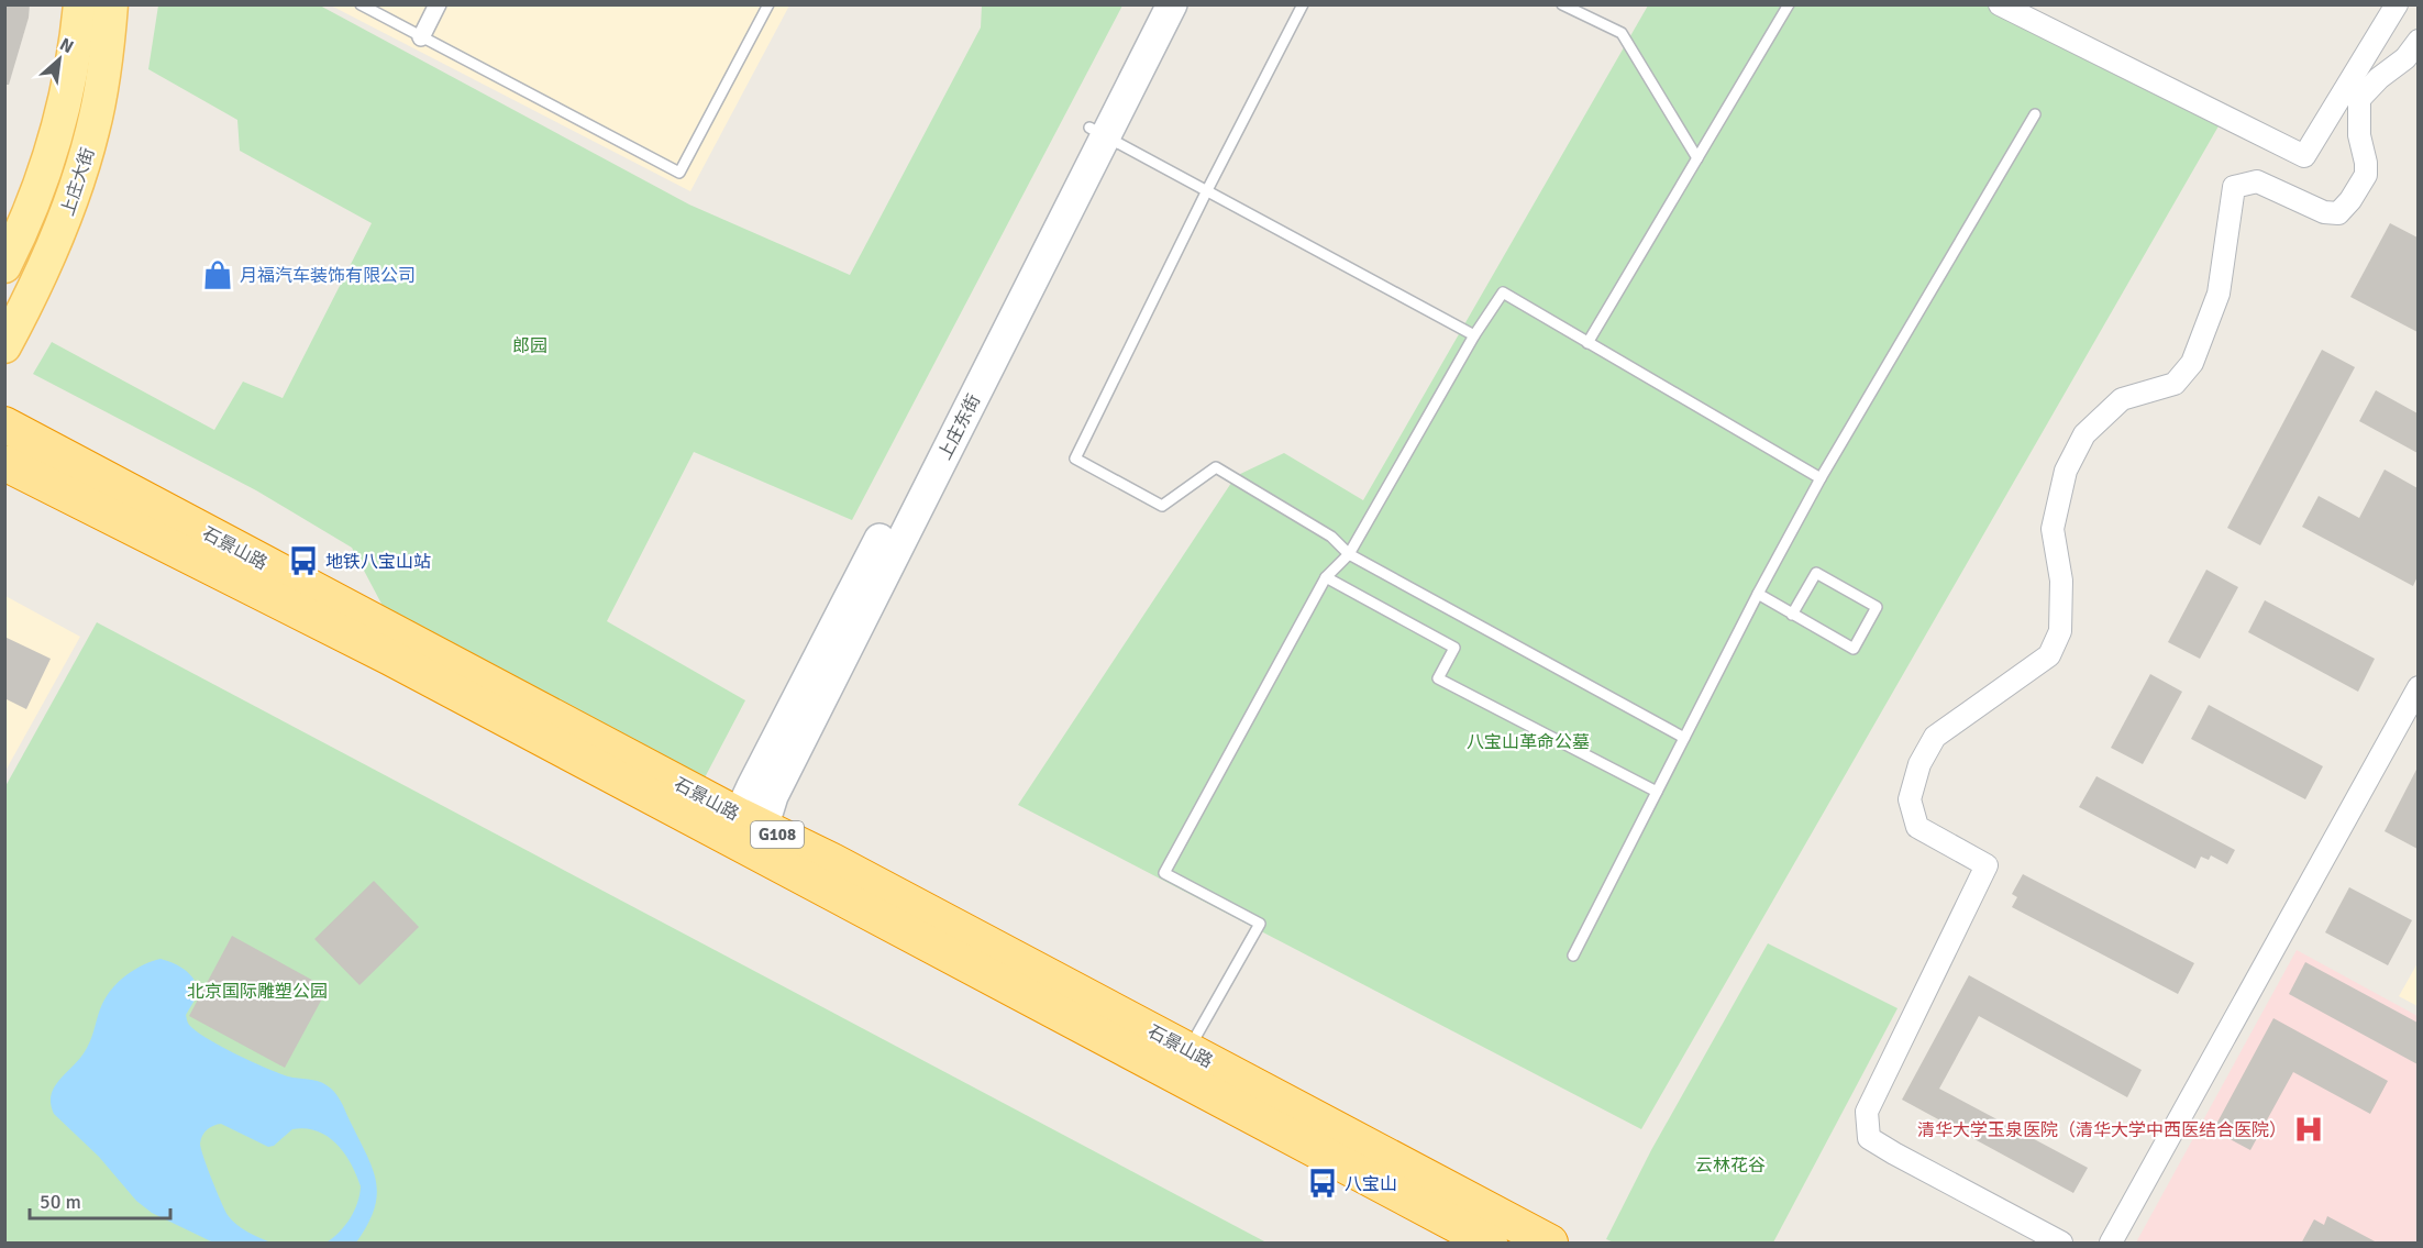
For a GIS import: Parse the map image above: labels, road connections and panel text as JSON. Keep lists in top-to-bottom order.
{
  "streets": {
    "highway": ["石景山路", "G108"],
    "main road": ["上庄大街", "上庄东街"]
  },
  "crossings": [
    ["上庄东街", "石景山路"]
  ],
  "parks": [
    "郎园",
    "八宝山革命公墓",
    "北京国际雕塑公园",
    "云林花谷"
  ],
  "places": {
    "shop": ["月福汽车装饰有限公司"],
    "bus stop": ["地铁八宝山站", "八宝山"],
    "hospital": ["清华大学玉泉医院（清华大学中西医结合医院）"]
  },
  "scale_bar": "50 m",
  "north": "top right"
}
